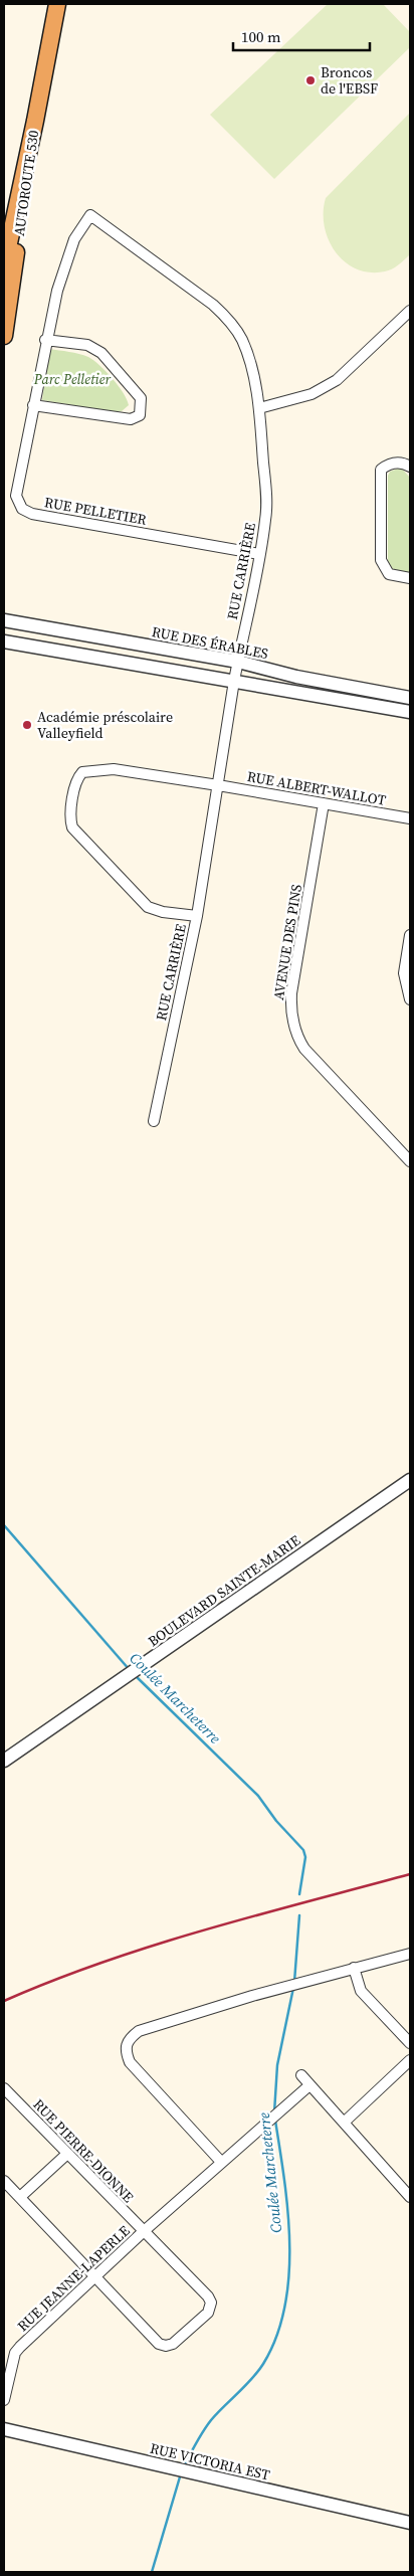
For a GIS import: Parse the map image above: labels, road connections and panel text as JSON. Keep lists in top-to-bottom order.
{
  "streets": {
    "highway": ["AUTOROUTE 530"],
    "street": [
      "RUE PELLETIER",
      "RUE CARRIÈRE",
      "RUE DES ÉRABLES",
      "RUE ALBERT-WALLOT",
      "AVENUE DES PINS",
      "BOULEVARD SAINTE-MARIE",
      "RUE PIERRE-DIONNE",
      "RUE JEANNE-LAPERLE",
      "RUE VICTORIA EST"
    ]
  },
  "crossings": [
    ["RUE PELLETIER", "RUE CARRIÈRE"],
    ["RUE CARRIÈRE", "RUE DES ÉRABLES"],
    ["RUE CARRIÈRE", "RUE ALBERT-WALLOT"],
    ["RUE ALBERT-WALLOT", "AVENUE DES PINS"],
    ["RUE PIERRE-DIONNE", "RUE JEANNE-LAPERLE"]
  ],
  "water": ["Coulée Marcheterre"],
  "parks": ["Parc Pelletier"],
  "places": ["Broncos de l'EBSF", "Académie préscolaire Valleyfield"],
  "scale_bar": "100 m"
}
